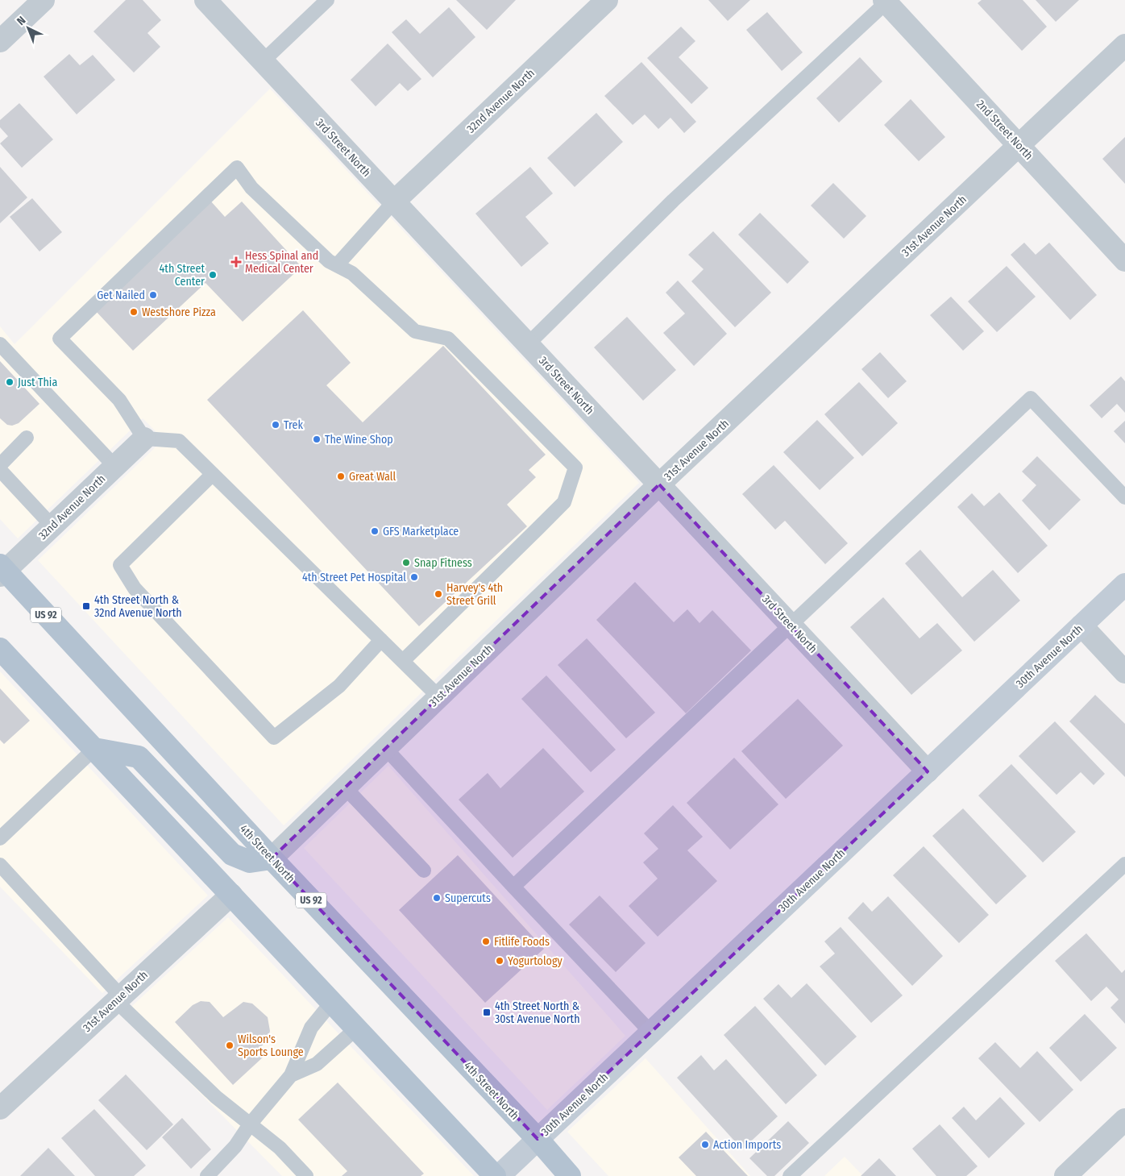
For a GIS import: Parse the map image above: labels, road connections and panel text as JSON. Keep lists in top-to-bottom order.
{
  "streets": {
    "main road": ["US 92", "4th Street North"],
    "street": [
      "32nd Avenue North",
      "2nd Street North",
      "3rd Street North",
      "31st Avenue North",
      "30th Avenue North"
    ]
  },
  "crossings": [
    ["32nd Avenue North", "3rd Street North"],
    ["32nd Avenue North", "4th Street North"],
    ["2nd Street North", "31st Avenue North"],
    ["3rd Street North", "31st Avenue North"],
    ["3rd Street North", "30th Avenue North"],
    ["31st Avenue North", "4th Street North"],
    ["30th Avenue North", "4th Street North"]
  ],
  "places": {
    "health": ["Hess Spinal and Medical Center"],
    "other": [
      "4th Street Center",
      "Get Nailed",
      "Westshore Pizza",
      "Just Thia",
      "Trek",
      "The Wine Shop",
      "Great Wall",
      "GFS Marketplace",
      "Snap Fitness",
      "4th Street Pet Hospital",
      "Harvey's 4th Street Grill",
      "Supercuts",
      "Fitlife Foods",
      "Yogurtology",
      "Wilson's Sports Lounge",
      "Action Imports"
    ],
    "transit": ["4th Street North & 32nd Avenue North", "4th Street North & 30st Avenue North"]
  },
  "north": "top left"
}
